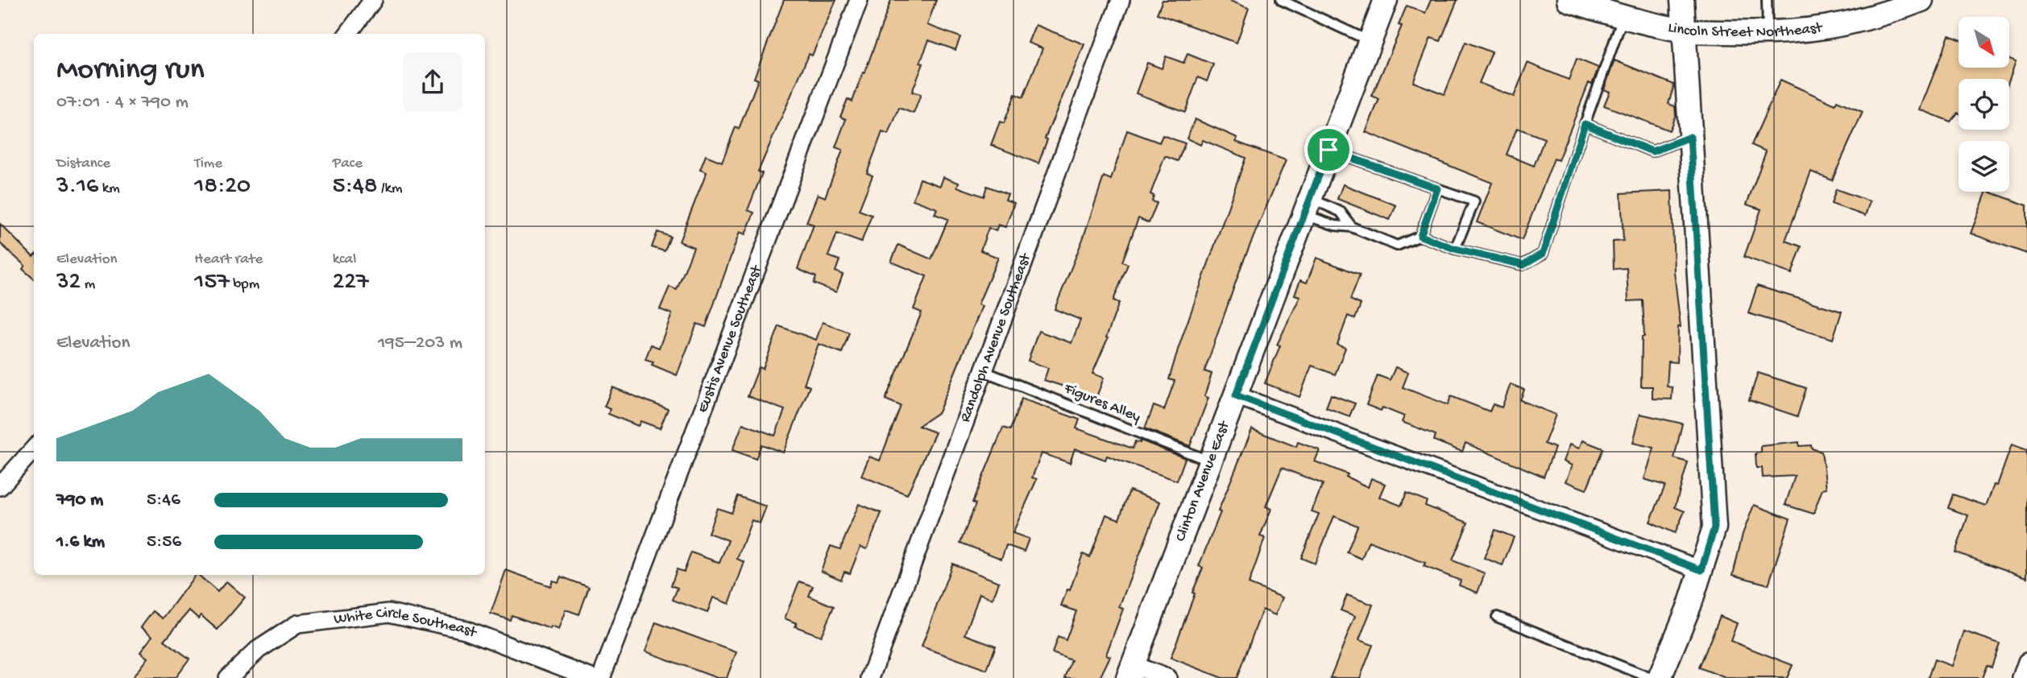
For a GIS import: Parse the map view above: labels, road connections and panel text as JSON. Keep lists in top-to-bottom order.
{
  "streets": {
    "street": [
      "Lincoln Street Northeast",
      "Eustis Avenue Southeast",
      "Randolph Avenue Southeast",
      "Clinton Avenue East",
      "White Circle Southeast"
    ],
    "lane": ["Figures Alley"]
  },
  "crossings": [
    ["Randolph Avenue Southeast", "Figures Alley"],
    ["Figures Alley", "Clinton Avenue East"]
  ],
  "north": "bottom right",
  "page": {
    "heading": ["Morning run", "07:01 · 4 × 790 m"],
    "stats": [
      ["Distance", "3.16 km"],
      ["Time", "18:20"],
      ["Pace", "5:48 /km"],
      ["Elevation", "32 m"],
      ["Heart rate", "157 bpm"],
      ["kcal", "227"]
    ],
    "chart": ["Elevation", "195–203 m"],
    "list": [
      {
        "name": "790 m",
        "note": "5:46"
      },
      {
        "name": "1.6 km",
        "note": "5:56"
      }
    ]
  }
}
